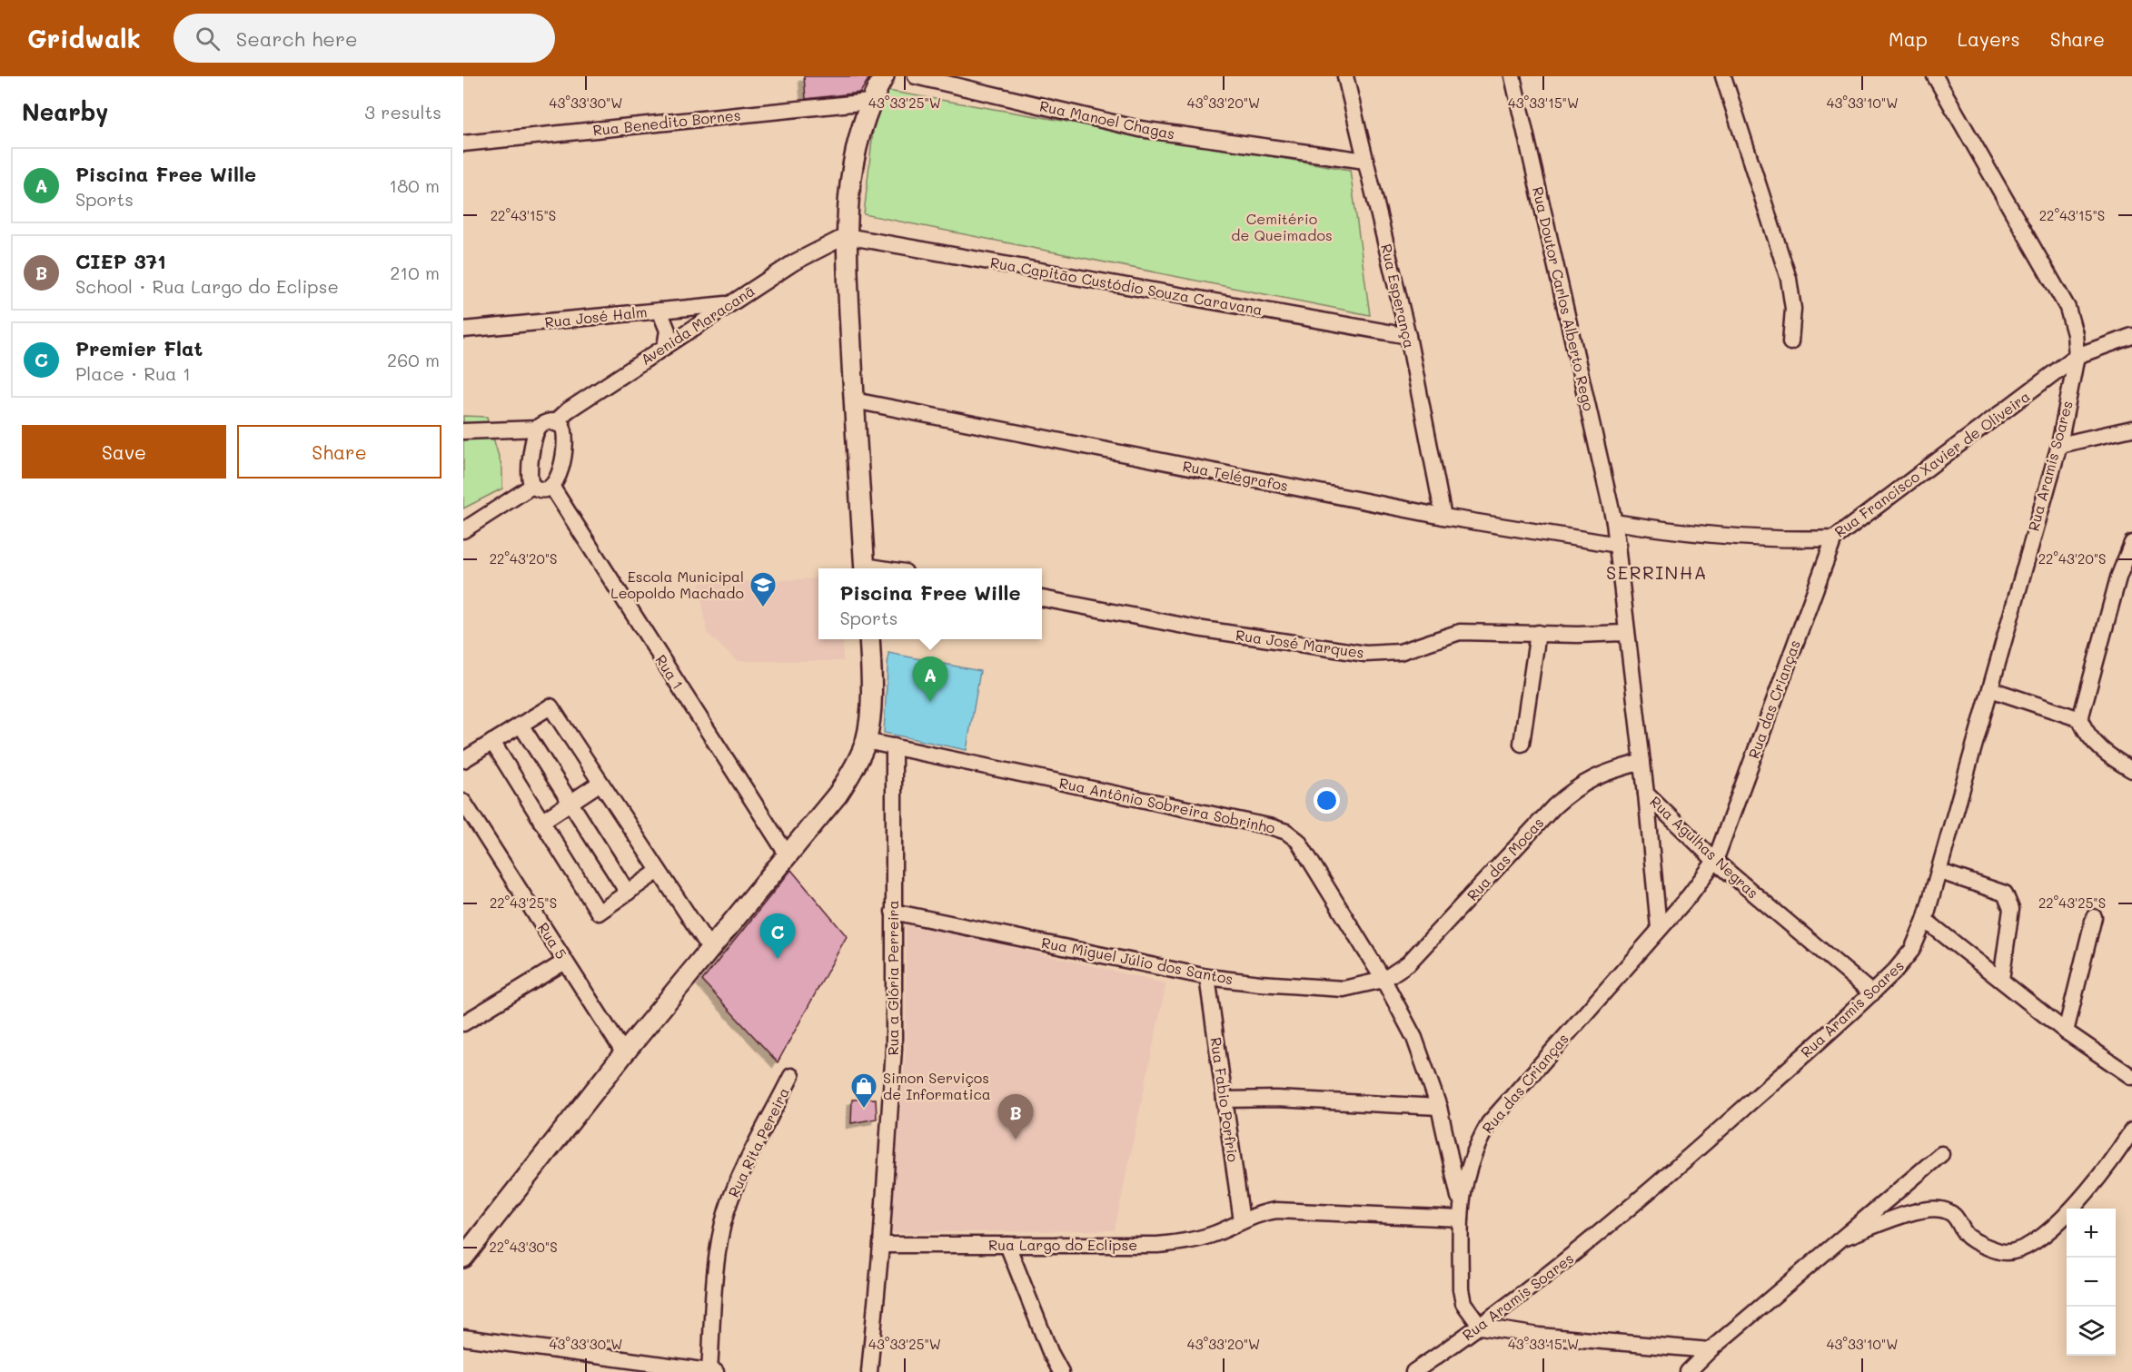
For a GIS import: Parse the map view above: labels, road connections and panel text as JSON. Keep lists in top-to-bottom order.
{
  "streets": {
    "street": [
      "Rua Manoel Chagas",
      "Rua Benedito Bornes",
      "Rua Capitão Custódio Souza Caravana",
      "Rua Esperança",
      "Rua Doutor Carlos Alberto Rego",
      "Rua José Halm",
      "Avenida Maracanã",
      "Rua Francisco Xavier de Oliveira",
      "Rua Aramis Soares",
      "Rua Telégrafos",
      "Rua José Marques",
      "Rua 1",
      "Rua das Crianças",
      "Rua Antônio Sobreira Sobrinho",
      "Rua Agulhas Negras",
      "Rua das Mocas",
      "Rua 5",
      "Rua Miguel Júlio dos Santos",
      "Rua a Glória Perreira",
      "Rua Fabio Porfrio",
      "Rua Rita Pereira",
      "Rua Largo do Eclipse"
    ]
  },
  "crossings": [
    ["Rua Manoel Chagas", "Rua Esperança"],
    ["Rua Capitão Custódio Souza Caravana", "Rua Esperança"],
    ["Rua Capitão Custódio Souza Caravana", "Avenida Maracanã"],
    ["Rua Esperança", "Rua Telégrafos"],
    ["Rua Doutor Carlos Alberto Rego", "Rua Francisco Xavier de Oliveira"],
    ["Rua Doutor Carlos Alberto Rego", "Rua Agulhas Negras"],
    ["Rua José Halm", "Avenida Maracanã"],
    ["Rua Francisco Xavier de Oliveira", "Rua Aramis Soares"],
    ["Rua Francisco Xavier de Oliveira", "Rua das Crianças"],
    ["Rua Francisco Xavier de Oliveira", "Rua Agulhas Negras"],
    ["Rua Aramis Soares", "Rua das Crianças"],
    ["Rua Aramis Soares", "Rua Agulhas Negras"],
    ["Rua Telégrafos", "Rua Agulhas Negras"],
    ["Rua José Marques", "Rua Agulhas Negras"],
    ["Rua das Crianças", "Rua Antônio Sobreira Sobrinho"],
    ["Rua das Crianças", "Rua Agulhas Negras"],
    ["Rua das Crianças", "Rua Largo do Eclipse"],
    ["Rua Antônio Sobreira Sobrinho", "Rua das Mocas"],
    ["Rua Antônio Sobreira Sobrinho", "Rua Miguel Júlio dos Santos"],
    ["Rua Antônio Sobreira Sobrinho", "Rua a Glória Perreira"],
    ["Rua Antônio Sobreira Sobrinho", "Rua Largo do Eclipse"],
    ["Rua Agulhas Negras", "Rua das Mocas"],
    ["Rua das Mocas", "Rua Miguel Júlio dos Santos"],
    ["Rua Miguel Júlio dos Santos", "Rua a Glória Perreira"],
    ["Rua Miguel Júlio dos Santos", "Rua Fabio Porfrio"],
    ["Rua a Glória Perreira", "Rua Largo do Eclipse"],
    ["Rua Fabio Porfrio", "Rua Largo do Eclipse"]
  ],
  "districts": ["SERRINHA"],
  "parks": ["Cemitério de Queimados"],
  "places": {
    "school or university": ["Escola Municipal Leopoldo Machado"],
    "shop": ["Simon Serviços de Informatica"]
  },
  "page": {
    "header": "Gridwalk",
    "search": "Search here",
    "nav": ["Map", "Layers", "Share"],
    "heading": ["Nearby", "3 results"],
    "list": [
      {
        "mark": "A",
        "name": "Piscina Free Wille",
        "note": "Sports",
        "value": "180 m"
      },
      {
        "mark": "B",
        "name": "CIEP 371",
        "note": "School · Rua Largo do Eclipse",
        "value": "210 m"
      },
      {
        "mark": "C",
        "name": "Premier Flat",
        "note": "Place · Rua 1",
        "value": "260 m"
      }
    ],
    "buttons": ["Save", "Share"],
    "popup": ["Piscina Free Wille", "Sports"],
    "pins": ["A", "C", "B"],
    "map_buttons": ["+", "−"]
  },
  "coordinates": [
    "43°33'30\"W",
    "43°33'25\"W",
    "43°33'20\"W",
    "43°33'15\"W",
    "43°33'10\"W",
    "22°43'15\"S",
    "22°43'20\"S",
    "22°43'25\"S",
    "22°43'30\"S"
  ]
}
